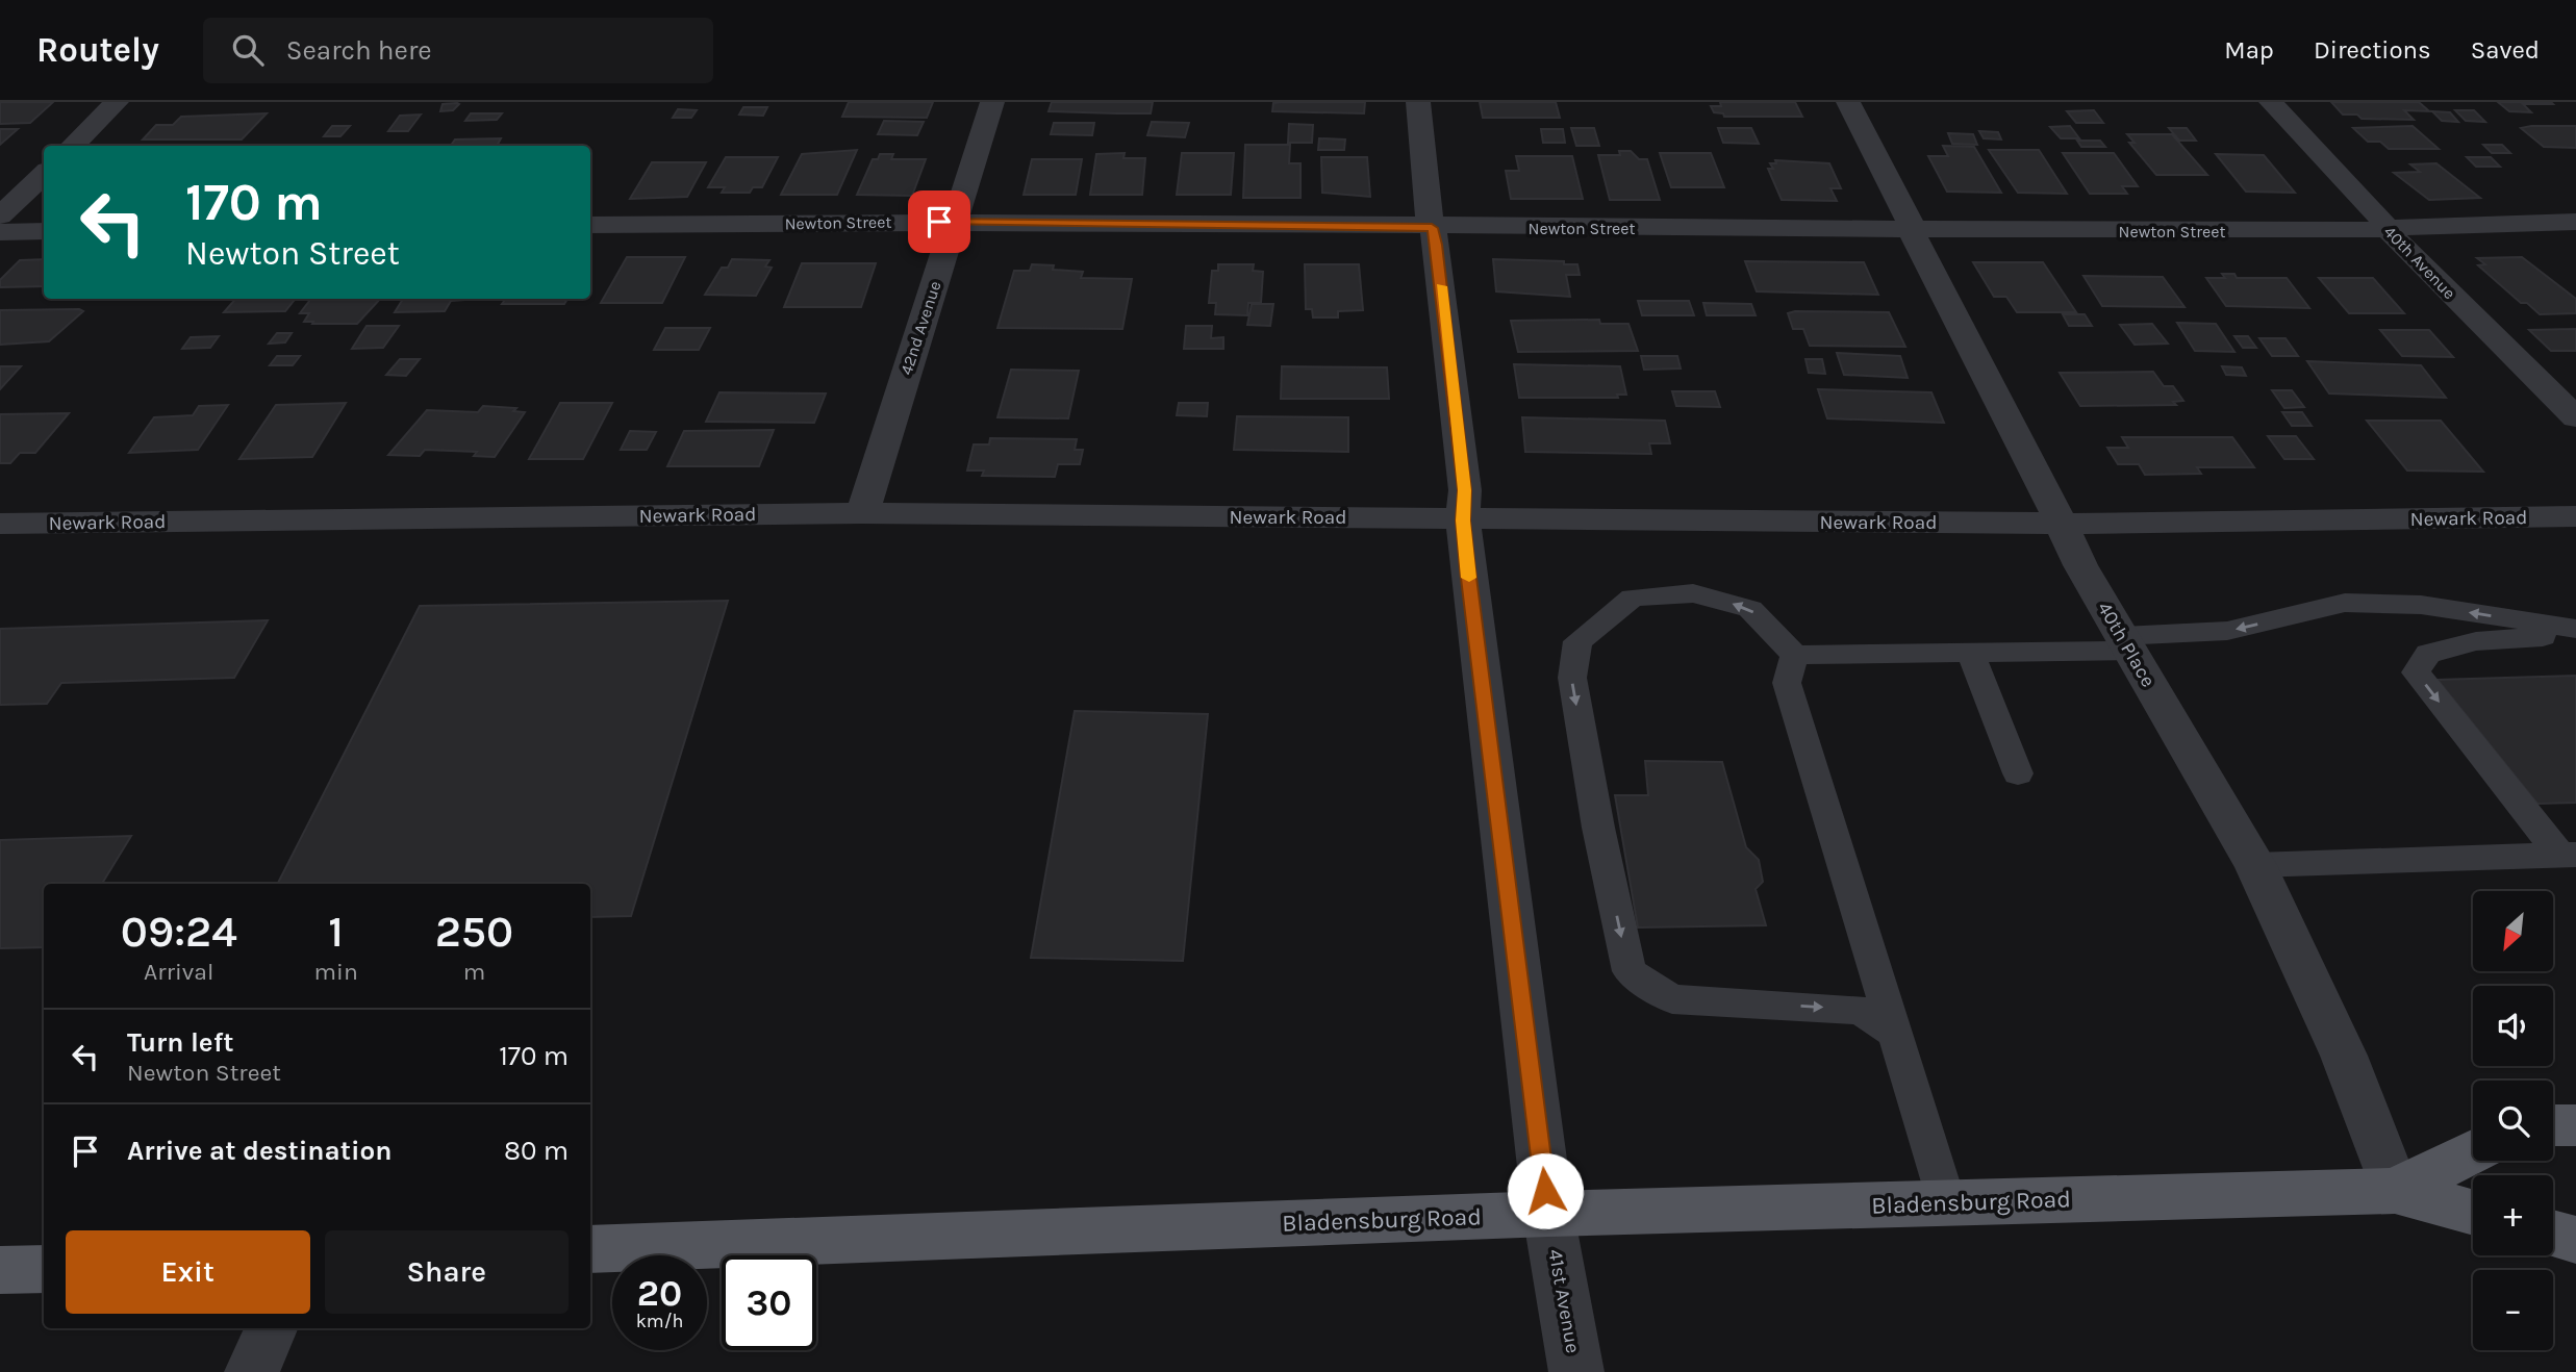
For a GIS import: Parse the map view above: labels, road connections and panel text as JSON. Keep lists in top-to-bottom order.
{
  "streets": {
    "main road": ["Bladensburg Road"],
    "street": [
      "Newton Street",
      "40th Avenue",
      "42nd Avenue",
      "Newark Road",
      "40th Place",
      "41st Avenue"
    ]
  },
  "crossings": [
    ["Newton Street", "40th Avenue"],
    ["Newton Street", "42nd Avenue"],
    ["Newton Street", "40th Place"],
    ["Newton Street", "41st Avenue"],
    ["42nd Avenue", "Newark Road"],
    ["Newark Road", "40th Place"],
    ["Newark Road", "41st Avenue"],
    ["40th Place", "Bladensburg Road"],
    ["Bladensburg Road", "41st Avenue"]
  ],
  "north": "bottom left",
  "page": {
    "header": "Routely",
    "search": "Search here",
    "nav": ["Map", "Directions", "Saved"],
    "turn": ["170 m", "Newton Street"],
    "eta": [
      "09:24",
      "Arrival",
      "1",
      "min",
      "250",
      "m"
    ],
    "map_buttons": ["+", "−"],
    "list": [
      {
        "name": "Turn left",
        "note": "Newton Street",
        "value": "170 m"
      },
      {
        "name": "Arrive at destination",
        "value": "80 m"
      }
    ],
    "buttons": ["Exit", "Share"],
    "speed": "20 km/h",
    "limit": "30"
  }
}
